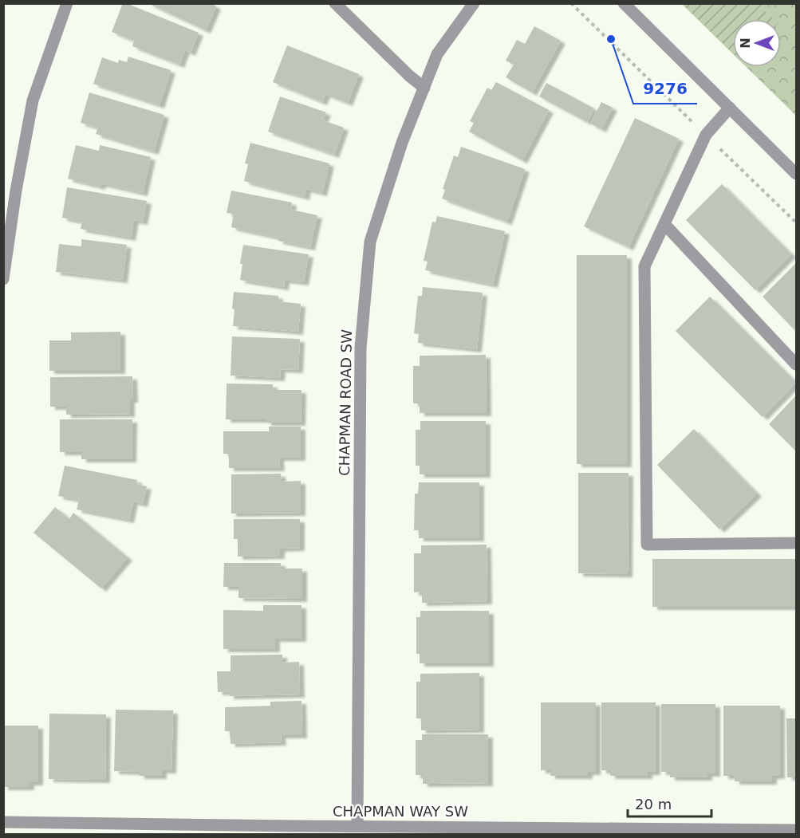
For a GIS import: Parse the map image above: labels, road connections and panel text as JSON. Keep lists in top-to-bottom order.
{
  "streets": {
    "street": ["CHAPMAN ROAD SW", "CHAPMAN WAY SW"]
  },
  "crossings": [
    ["CHAPMAN ROAD SW", "CHAPMAN WAY SW"]
  ],
  "places": ["9276"],
  "scale_bar": "20 m",
  "north": "left"
}
